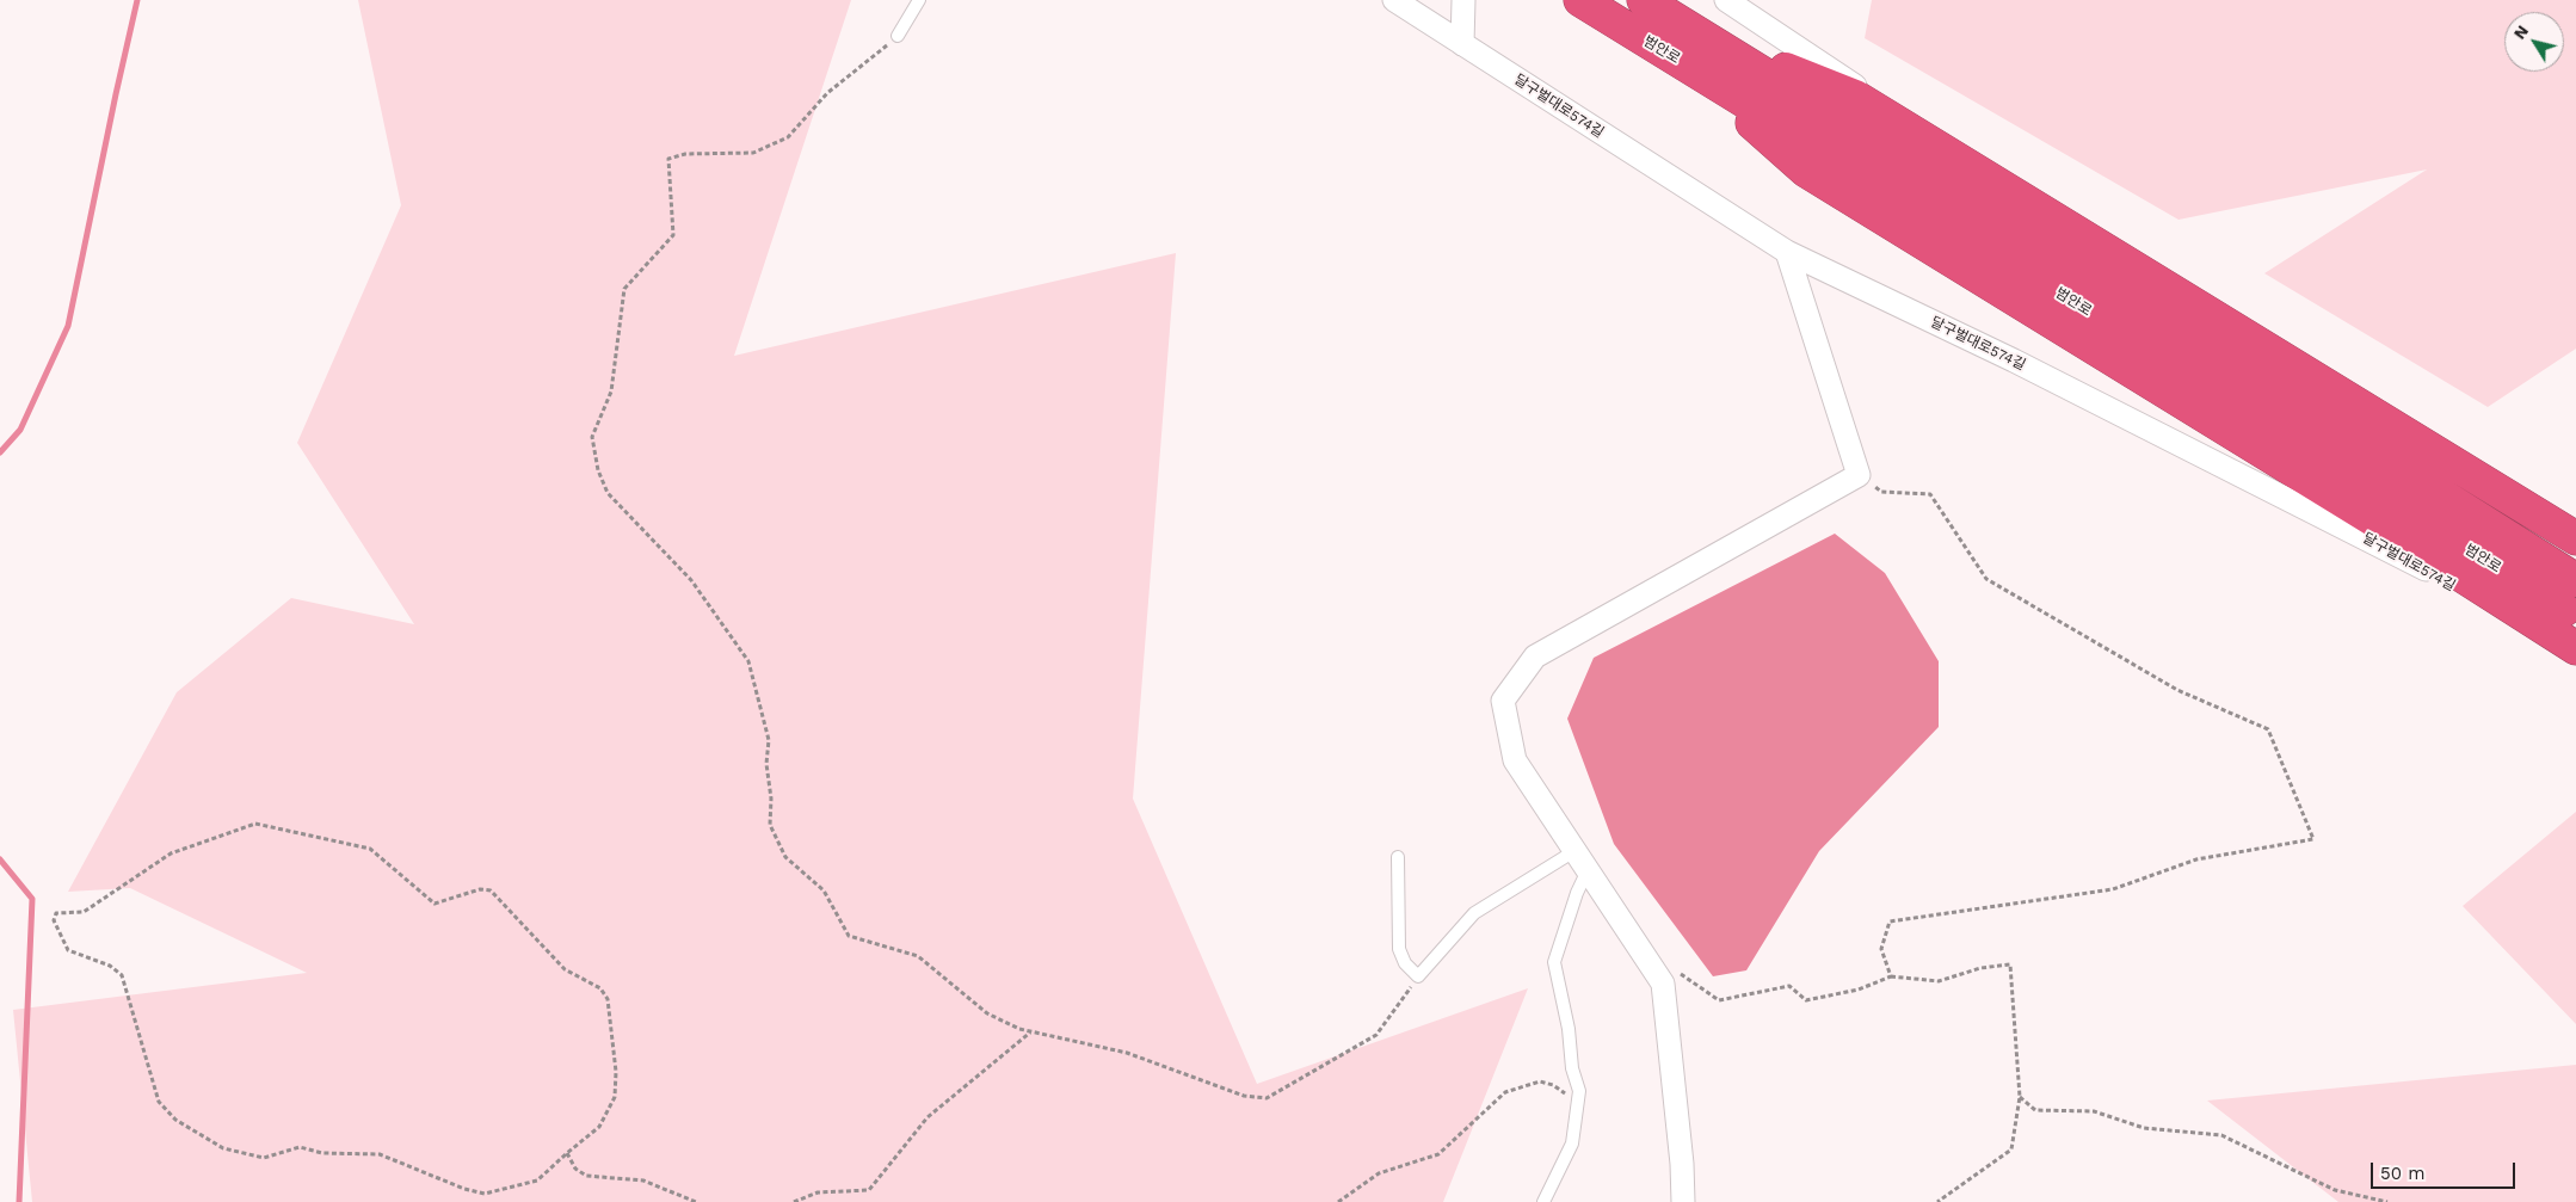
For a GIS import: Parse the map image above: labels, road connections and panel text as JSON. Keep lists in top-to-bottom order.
{
  "streets": {
    "highway": ["범안로"],
    "street": ["달구벌대로574길"]
  },
  "scale_bar": "50 m",
  "north": "top left"
}
